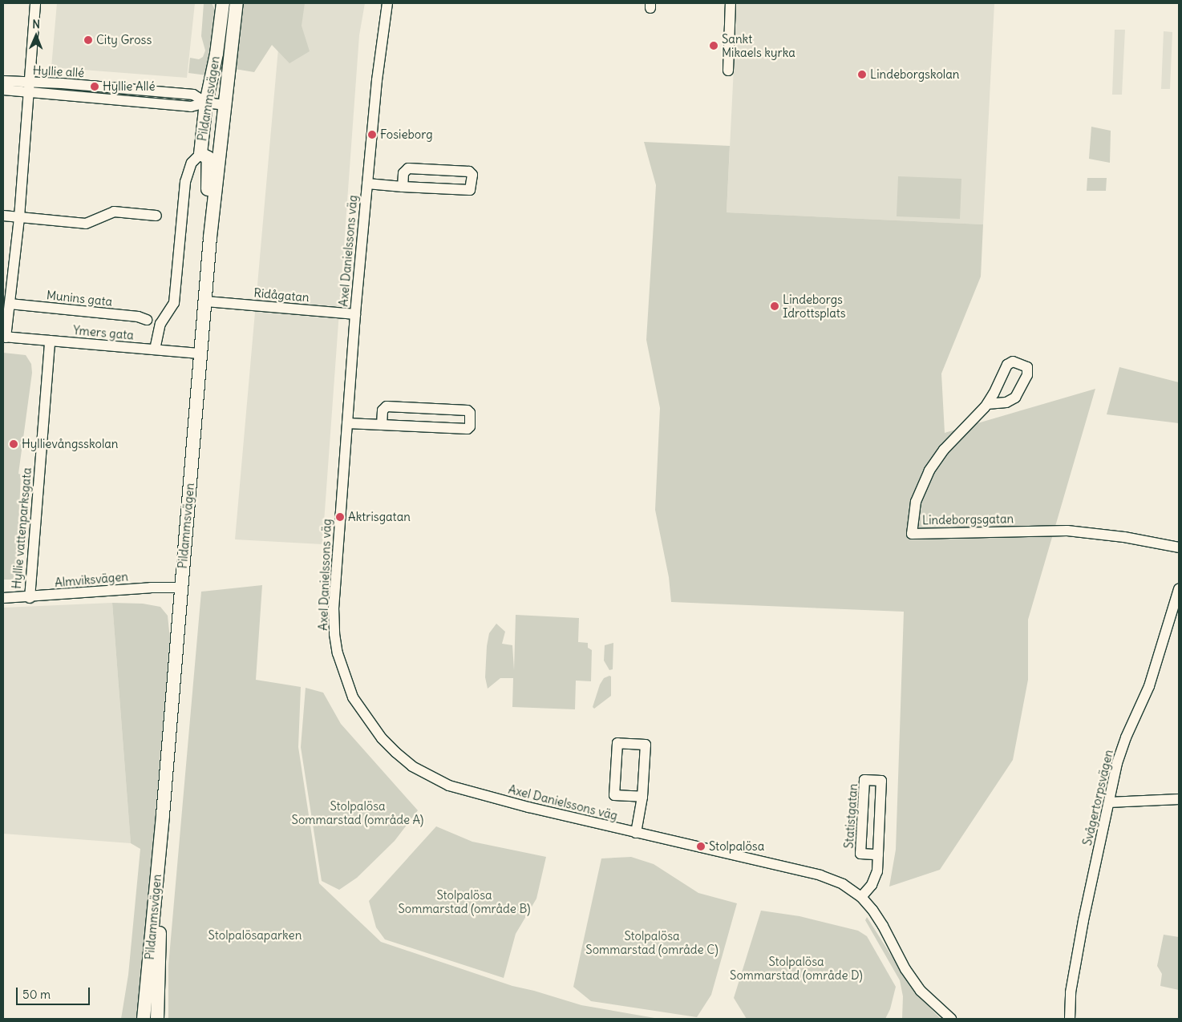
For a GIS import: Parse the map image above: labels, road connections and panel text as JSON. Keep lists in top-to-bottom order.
{
  "streets": {
    "main road": ["Pildammsvägen"],
    "street": [
      "Hyllie allé",
      "Axel Danielssons väg",
      "Ridågatan",
      "Munins gata",
      "Ymers gata",
      "Lindeborgsgatan",
      "Hyllie vattenparksgata",
      "Almviksvägen",
      "Svågertorpsvägen",
      "Statistgatan"
    ]
  },
  "crossings": [
    ["Hyllie allé", "Pildammsvägen"],
    ["Pildammsvägen", "Ridågatan"],
    ["Pildammsvägen", "Ymers gata"],
    ["Pildammsvägen", "Almviksvägen"],
    ["Axel Danielssons väg", "Ridågatan"],
    ["Axel Danielssons väg", "Statistgatan"],
    ["Ymers gata", "Hyllie vattenparksgata"],
    ["Hyllie vattenparksgata", "Almviksvägen"]
  ],
  "parks": [
    "Stolpalösa Sommarstad (område A)",
    "Stolpalösa Sommarstad (område B)",
    "Stolpalösaparken",
    "Stolpalösa Sommarstad (område C)",
    "Stolpalösa Sommarstad (område D)"
  ],
  "places": [
    "City Gross",
    "Sankt Mikaels kyrka",
    "Lindeborgskolan",
    "Hyllie Allé",
    "Fosieborg",
    "Lindeborgs Idrottsplats",
    "Hyllievångsskolan",
    "Aktrisgatan",
    "Stolpalösa"
  ],
  "scale_bar": "50 m",
  "north": "top"
}
